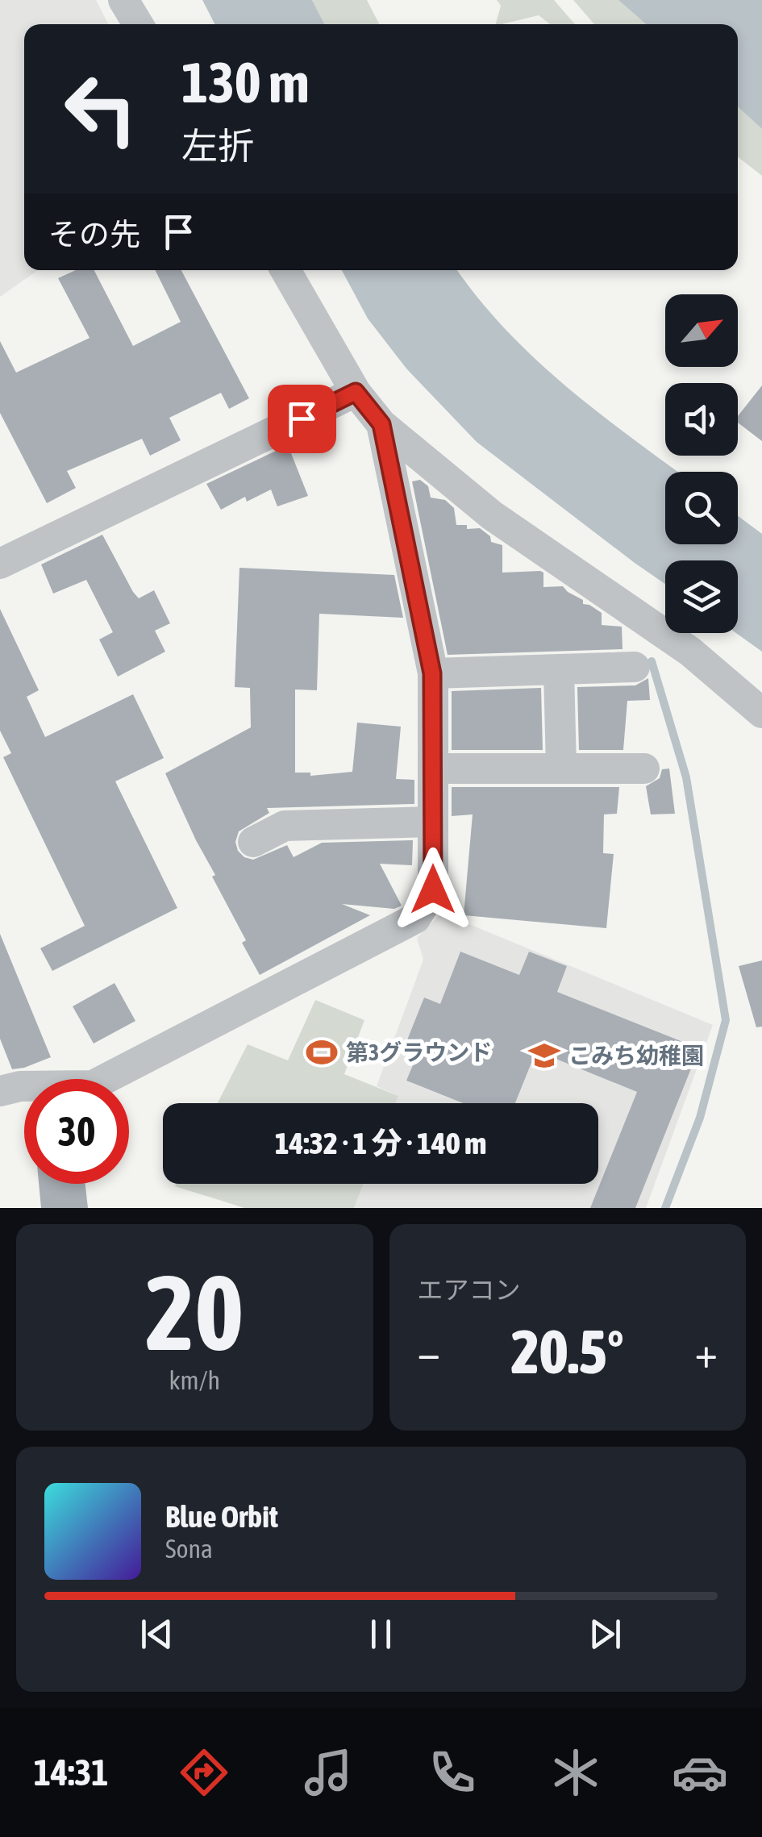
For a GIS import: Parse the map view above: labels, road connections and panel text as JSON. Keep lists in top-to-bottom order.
{
  "places": {
    "sports": ["第3グラウンド"],
    "school or university": ["こみち幼稚園"]
  },
  "north": "top right",
  "page": {
    "turn": ["130 m", "左折"],
    "then": "その先",
    "limit": "30",
    "trip": "14:32 · 1 分 · 140 m",
    "tile": [
      ["20", "km/h"],
      "エアコン"
    ],
    "heat": ["−", "20.5°", "+"],
    "song": ["Blue Orbit", "Sona"],
    "tabs": "14:31"
  }
}
